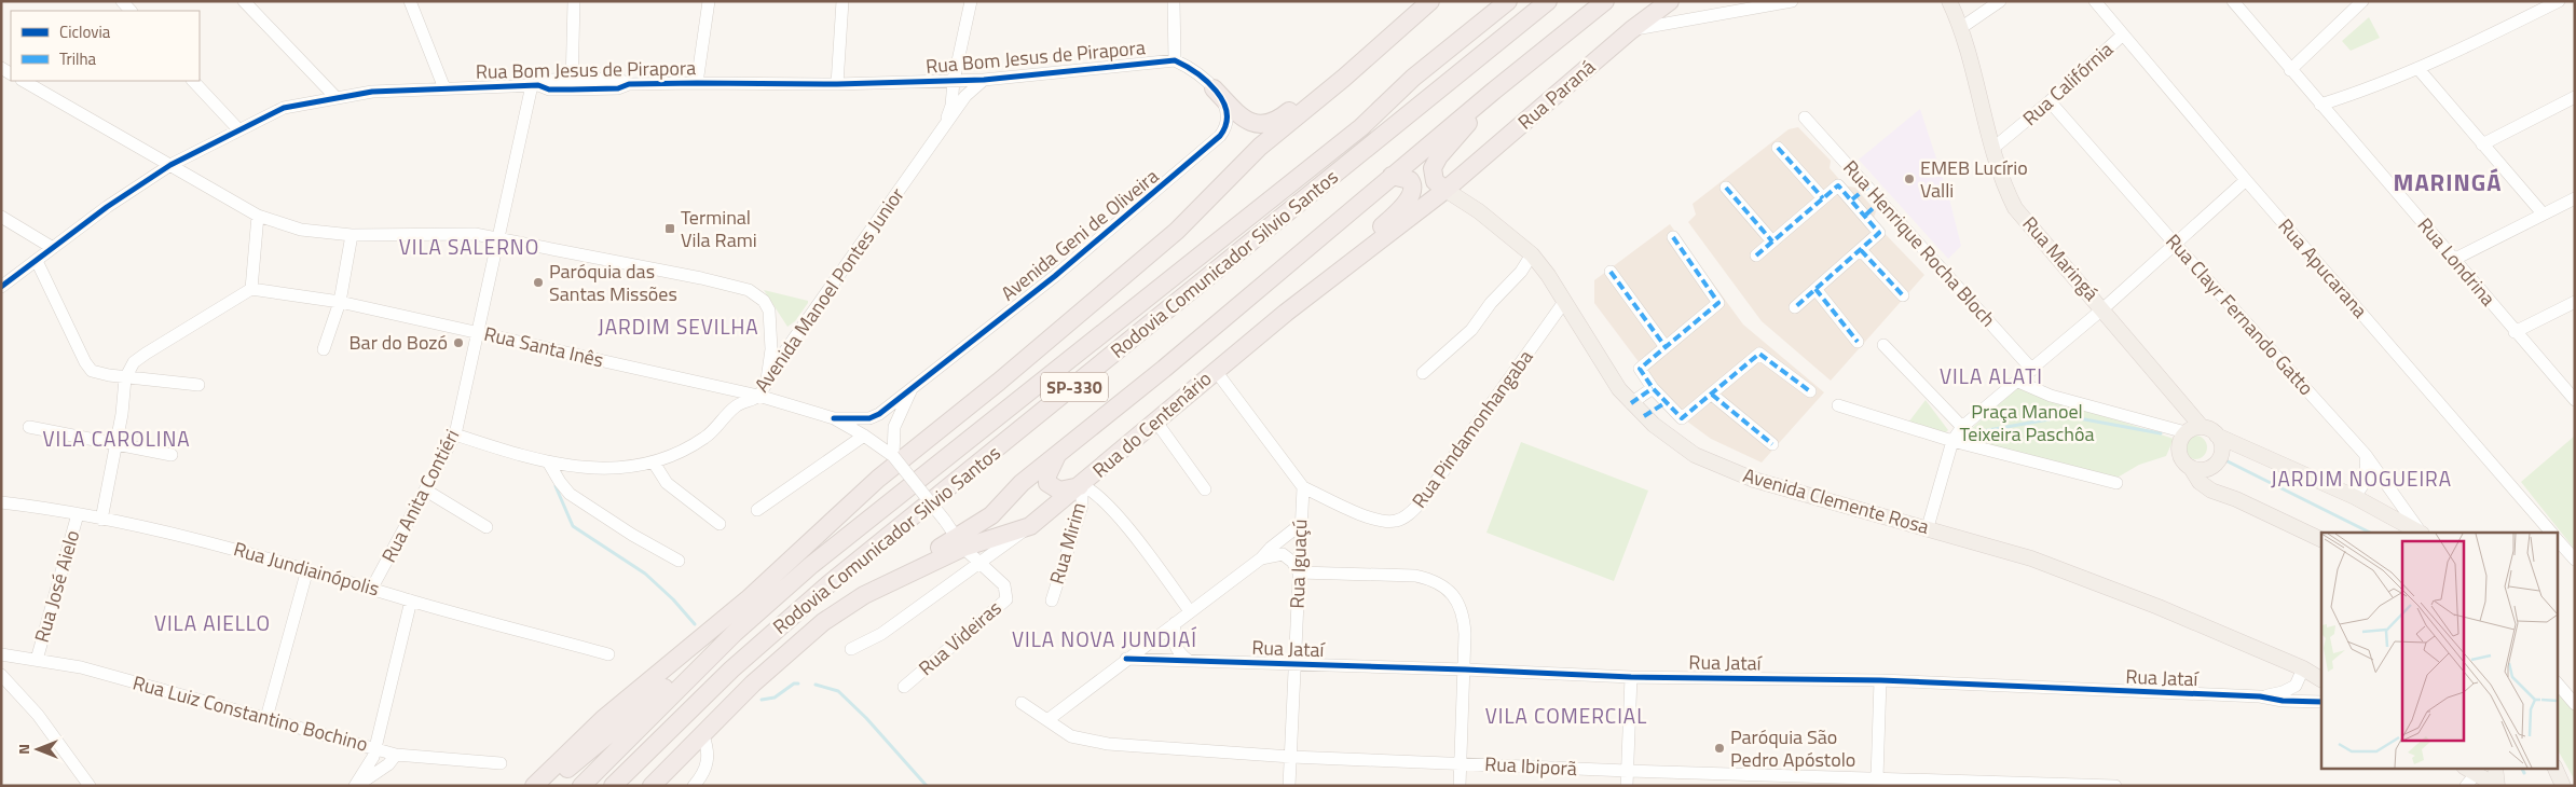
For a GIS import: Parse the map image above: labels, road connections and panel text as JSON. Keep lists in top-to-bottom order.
{
  "streets": {
    "highway": [
      "Rua Paraná",
      "Rodovia Comunicador Silvio Santos",
      "SP-330",
      "Rua do Centenário"
    ],
    "main road": ["Rua Maringá", "Avenida Clemente Rosa"],
    "street": [
      "Rua Bom Jesus de Pirapora",
      "Rua Califórnia",
      "Avenida Geni de Oliveira",
      "Rua Henrique Rocha Bloch",
      "Rua Londrina",
      "Rua Apucarana",
      "Avenida Manoel Pontes Junior",
      "Rua Clayr Fernando Gatto",
      "Rua Santa Inês",
      "Rua Pindamonhangaba",
      "Rua Anita Contiéri",
      "Rua Mirim",
      "Rua Iguaçú",
      "Rua Jundiainópolis",
      "Rua José Aielo",
      "Rua Videiras",
      "Rua Jataí",
      "Rua Luiz Constantino Bochino",
      "Rua Ibiporã"
    ]
  },
  "crossings": [
    ["Rua Bom Jesus de Pirapora", "Avenida Manoel Pontes Junior"],
    ["Rua Bom Jesus de Pirapora", "Rua Anita Contiéri"],
    ["Rua Califórnia", "Rua Maringá"],
    ["Rua Califórnia", "Rua Apucarana"],
    ["Rua Califórnia", "Rua Clayr Fernando Gatto"],
    ["Rua Paraná", "Rua do Centenário"],
    ["Rua Paraná", "Avenida Clemente Rosa"],
    ["Avenida Geni de Oliveira", "Rua Santa Inês"],
    ["Avenida Manoel Pontes Junior", "Rua Santa Inês"],
    ["Avenida Manoel Pontes Junior", "Rua Anita Contiéri"],
    ["Rua Santa Inês", "Rua Anita Contiéri"],
    ["Rua do Centenário", "Avenida Clemente Rosa"],
    ["Rua do Centenário", "Rua Mirim"],
    ["Rua do Centenário", "Rua Videiras"],
    ["Rua Pindamonhangaba", "Avenida Clemente Rosa"],
    ["Rua Pindamonhangaba", "Rua Iguaçú"],
    ["Rua Anita Contiéri", "Rua Jundiainópolis"],
    ["Rua Iguaçú", "Rua Jataí"],
    ["Rua Iguaçú", "Rua Ibiporã"],
    ["Rua Jundiainópolis", "Rua José Aielo"],
    ["Rua José Aielo", "Rua Luiz Constantino Bochino"]
  ],
  "districts": [
    "MARINGÁ",
    "VILA SALERNO",
    "JARDIM SEVILHA",
    "VILA ALATI",
    "VILA CAROLINA",
    "JARDIM NOGUEIRA",
    "VILA AIELLO",
    "VILA NOVA JUNDIAÍ",
    "VILA COMERCIAL"
  ],
  "parks": ["Praça Manoel Teixeira Paschôa"],
  "places": {
    "other": [
      "EMEB Lucírio Valli",
      "Paróquia das Santas Missões",
      "Bar do Bozó",
      "Paróquia São Pedro Apóstolo"
    ],
    "transit": ["Terminal Vila Rami"]
  },
  "legend": ["Ciclovia", "Trilha"],
  "north": "left"
}
